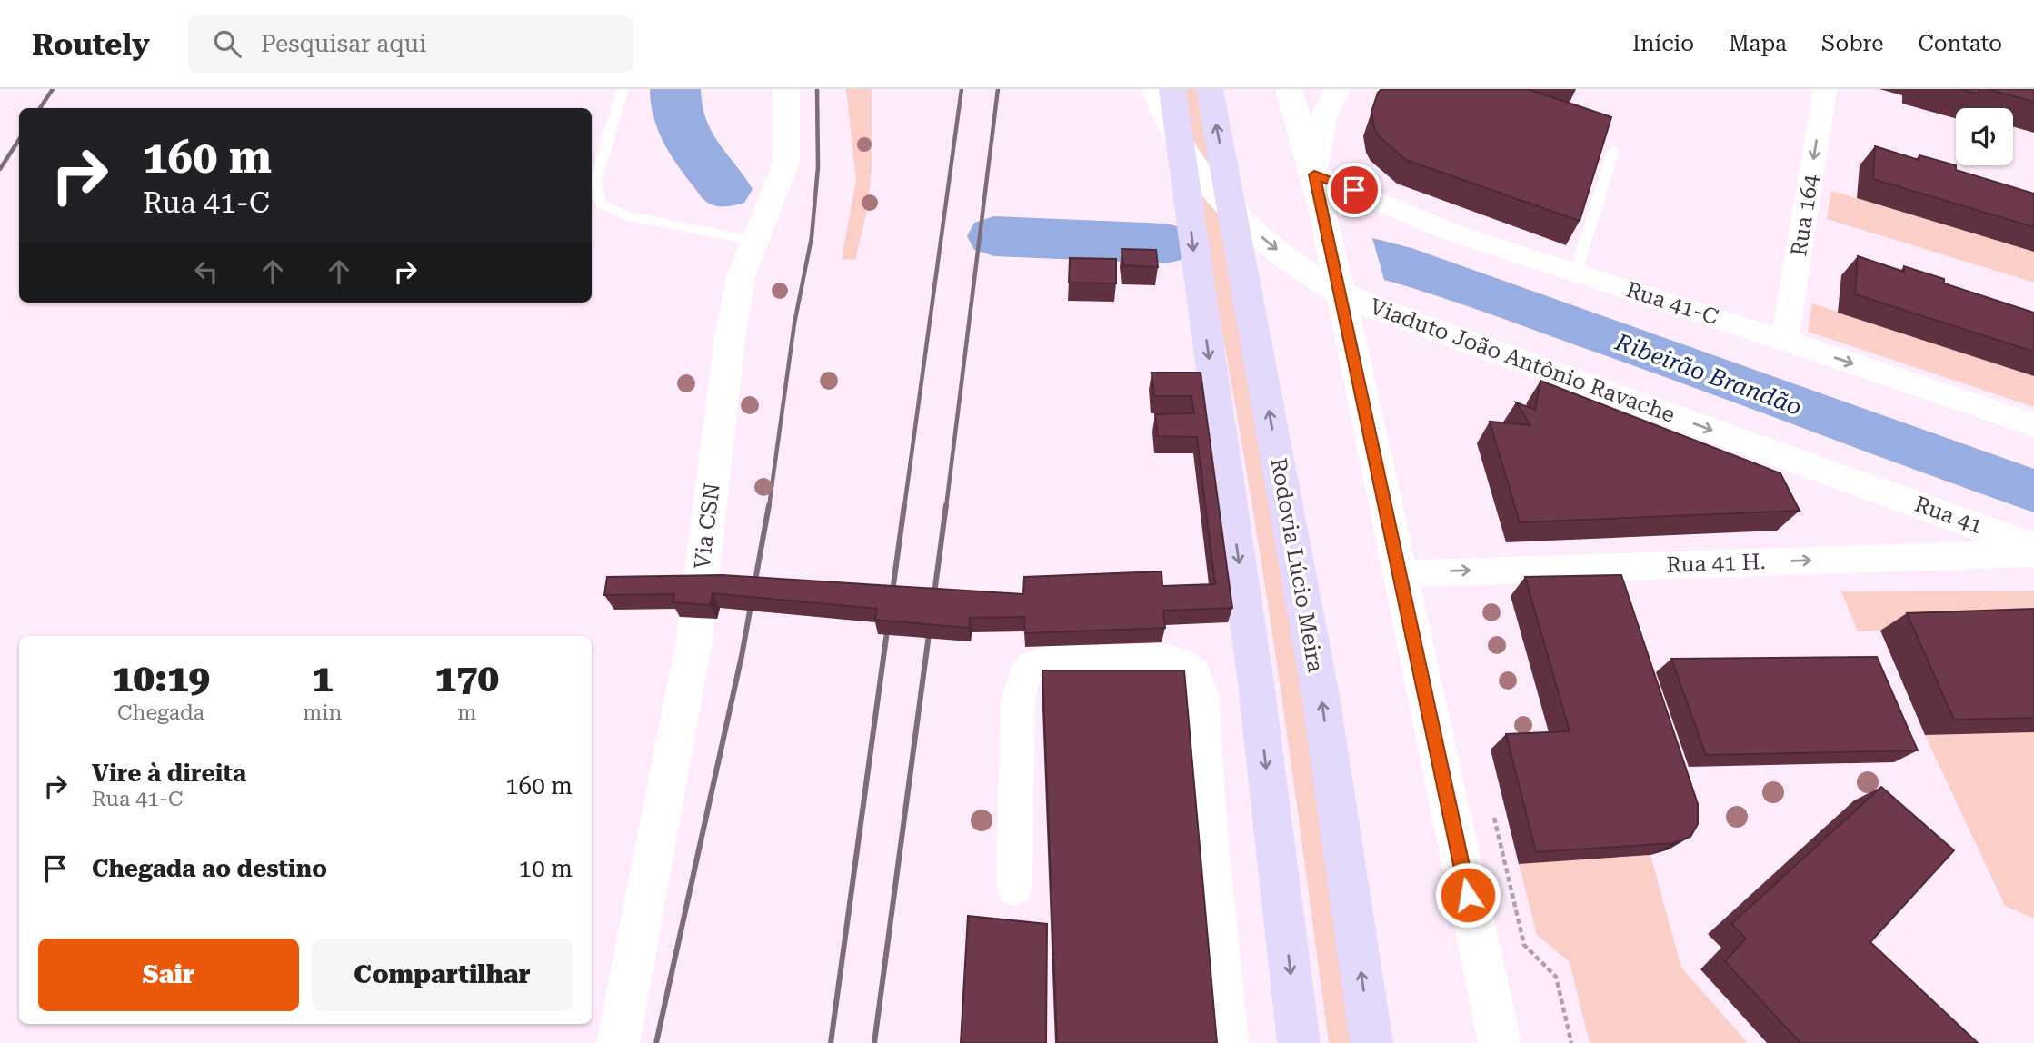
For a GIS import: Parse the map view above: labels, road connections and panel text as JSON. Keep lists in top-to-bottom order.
{
  "streets": {
    "main road": ["Rodovia Lúcio Meira"],
    "street": [
      "Rua 164",
      "Rua 41-C",
      "Viaduto João Antônio Ravache",
      "Rua 41",
      "Via CSN",
      "Rua 41 H."
    ]
  },
  "crossings": [
    ["Rua 164", "Rua 41-C"],
    ["Viaduto João Antônio Ravache", "Rua 41"]
  ],
  "one_way": ["Rua 164", "Viaduto João Antônio Ravache", "Rua 41 H."],
  "water": ["Ribeirão Brandão"],
  "page": {
    "header": "Routely",
    "search": "Pesquisar aqui",
    "nav": [
      "Início",
      "Mapa",
      "Sobre",
      "Contato"
    ],
    "turn": ["160 m", "Rua 41-C"],
    "eta": [
      "10:19",
      "Chegada",
      "1",
      "min",
      "170",
      "m"
    ],
    "list": [
      {
        "name": "Vire à direita",
        "note": "Rua 41-C",
        "value": "160 m"
      },
      {
        "name": "Chegada ao destino",
        "value": "10 m"
      }
    ],
    "buttons": ["Sair", "Compartilhar"]
  }
}
